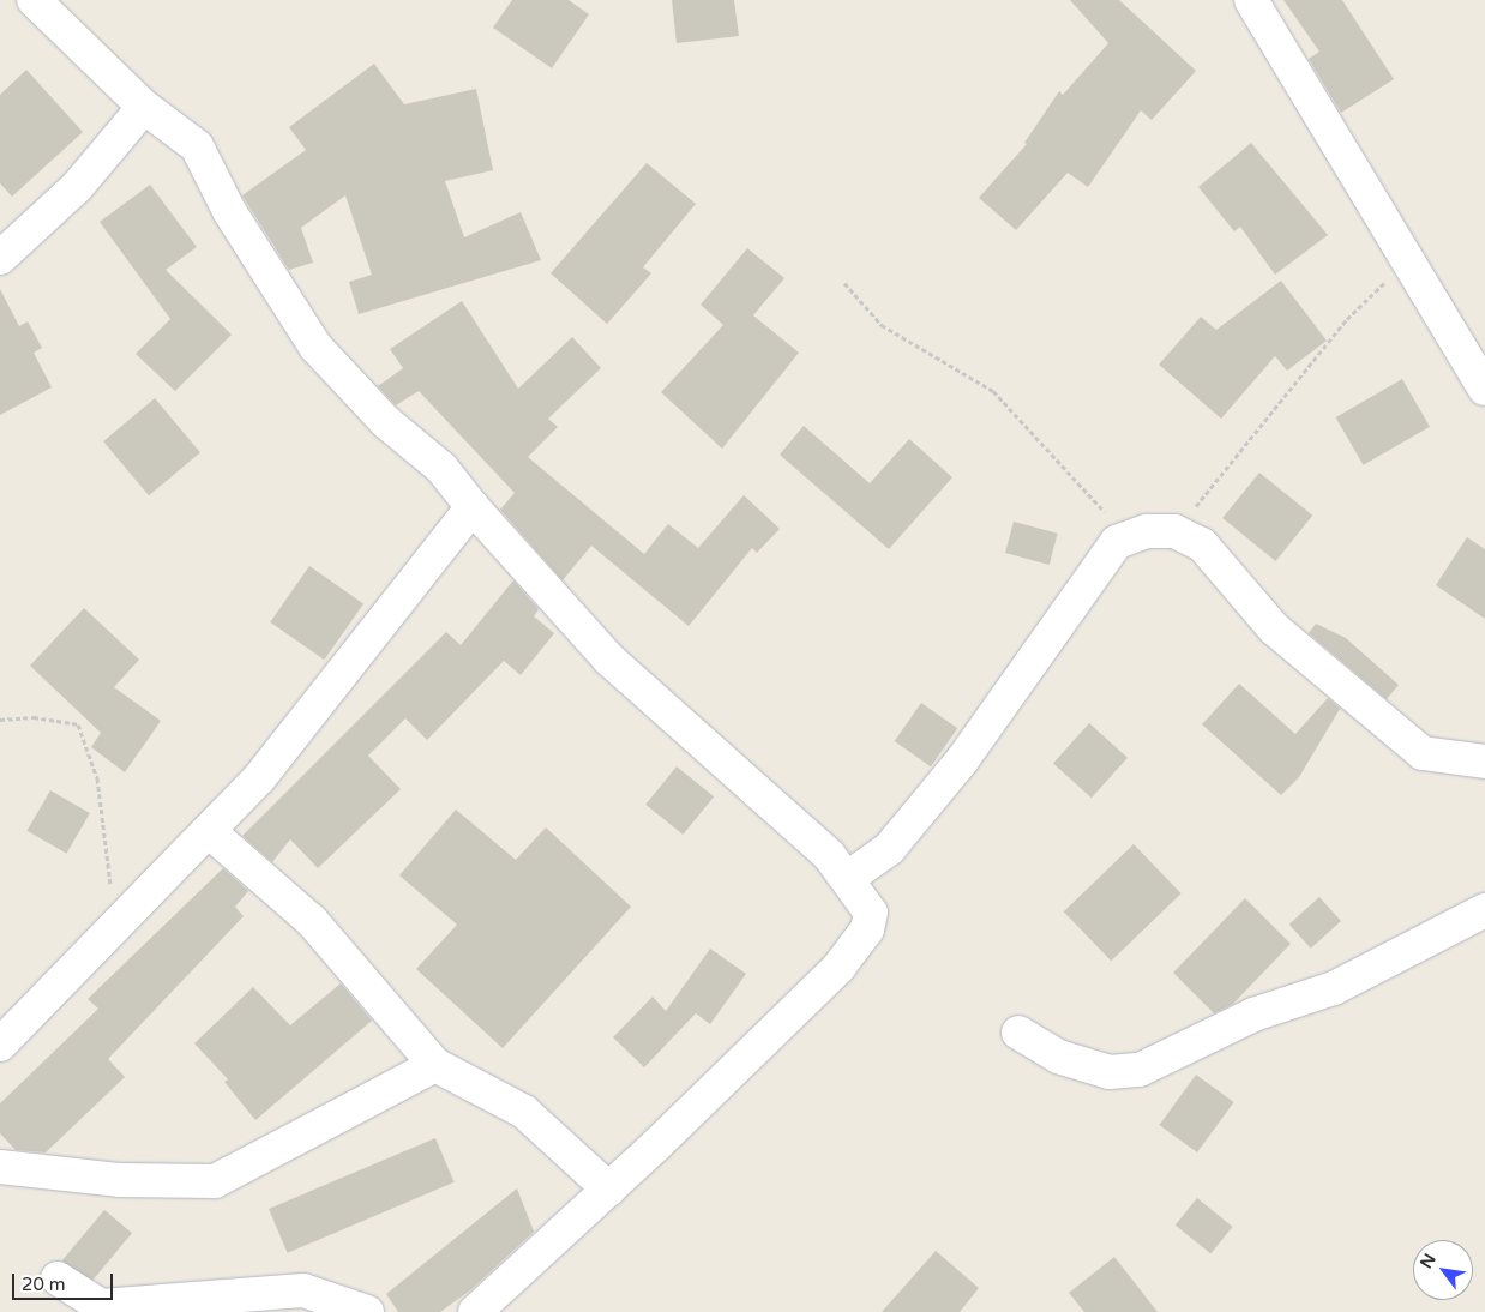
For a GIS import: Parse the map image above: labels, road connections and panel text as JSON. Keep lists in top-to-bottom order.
{
  "scale_bar": "20 m",
  "north": "top left"
}
